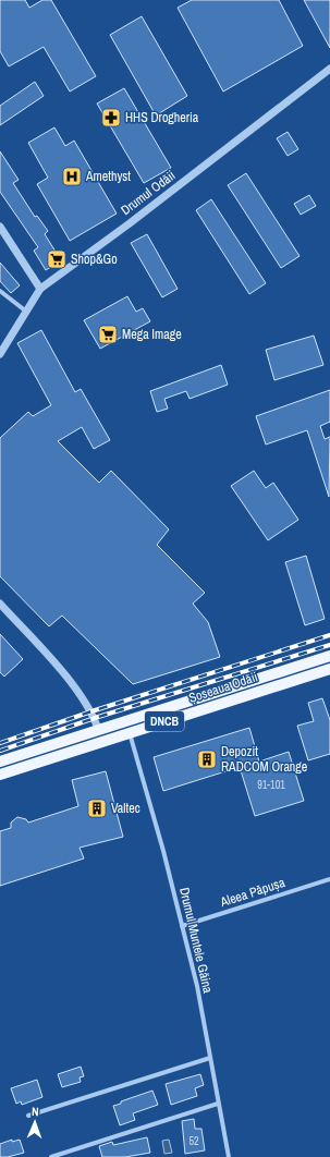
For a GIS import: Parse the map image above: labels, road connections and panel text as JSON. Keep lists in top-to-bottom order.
{
  "streets": {
    "main road": ["Șoseaua Odăii", "DNCB"],
    "street": ["Drumul Odăii", "Aleea Păpușa", "Drumul Muntele Găina"]
  },
  "crossings": [
    ["Șoseaua Odăii", "Drumul Muntele Găina"],
    ["Aleea Păpușa", "Drumul Muntele Găina"]
  ],
  "places": {
    "pharmacy": ["HHS Drogheria"],
    "hospital": ["Amethyst"],
    "supermarket": ["Shop&Go", "Mega Image"],
    "building": ["Depozit RADCOM Orange", "Valtec"]
  },
  "house_numbers": ["91-101", "52"],
  "north": "top"
}
